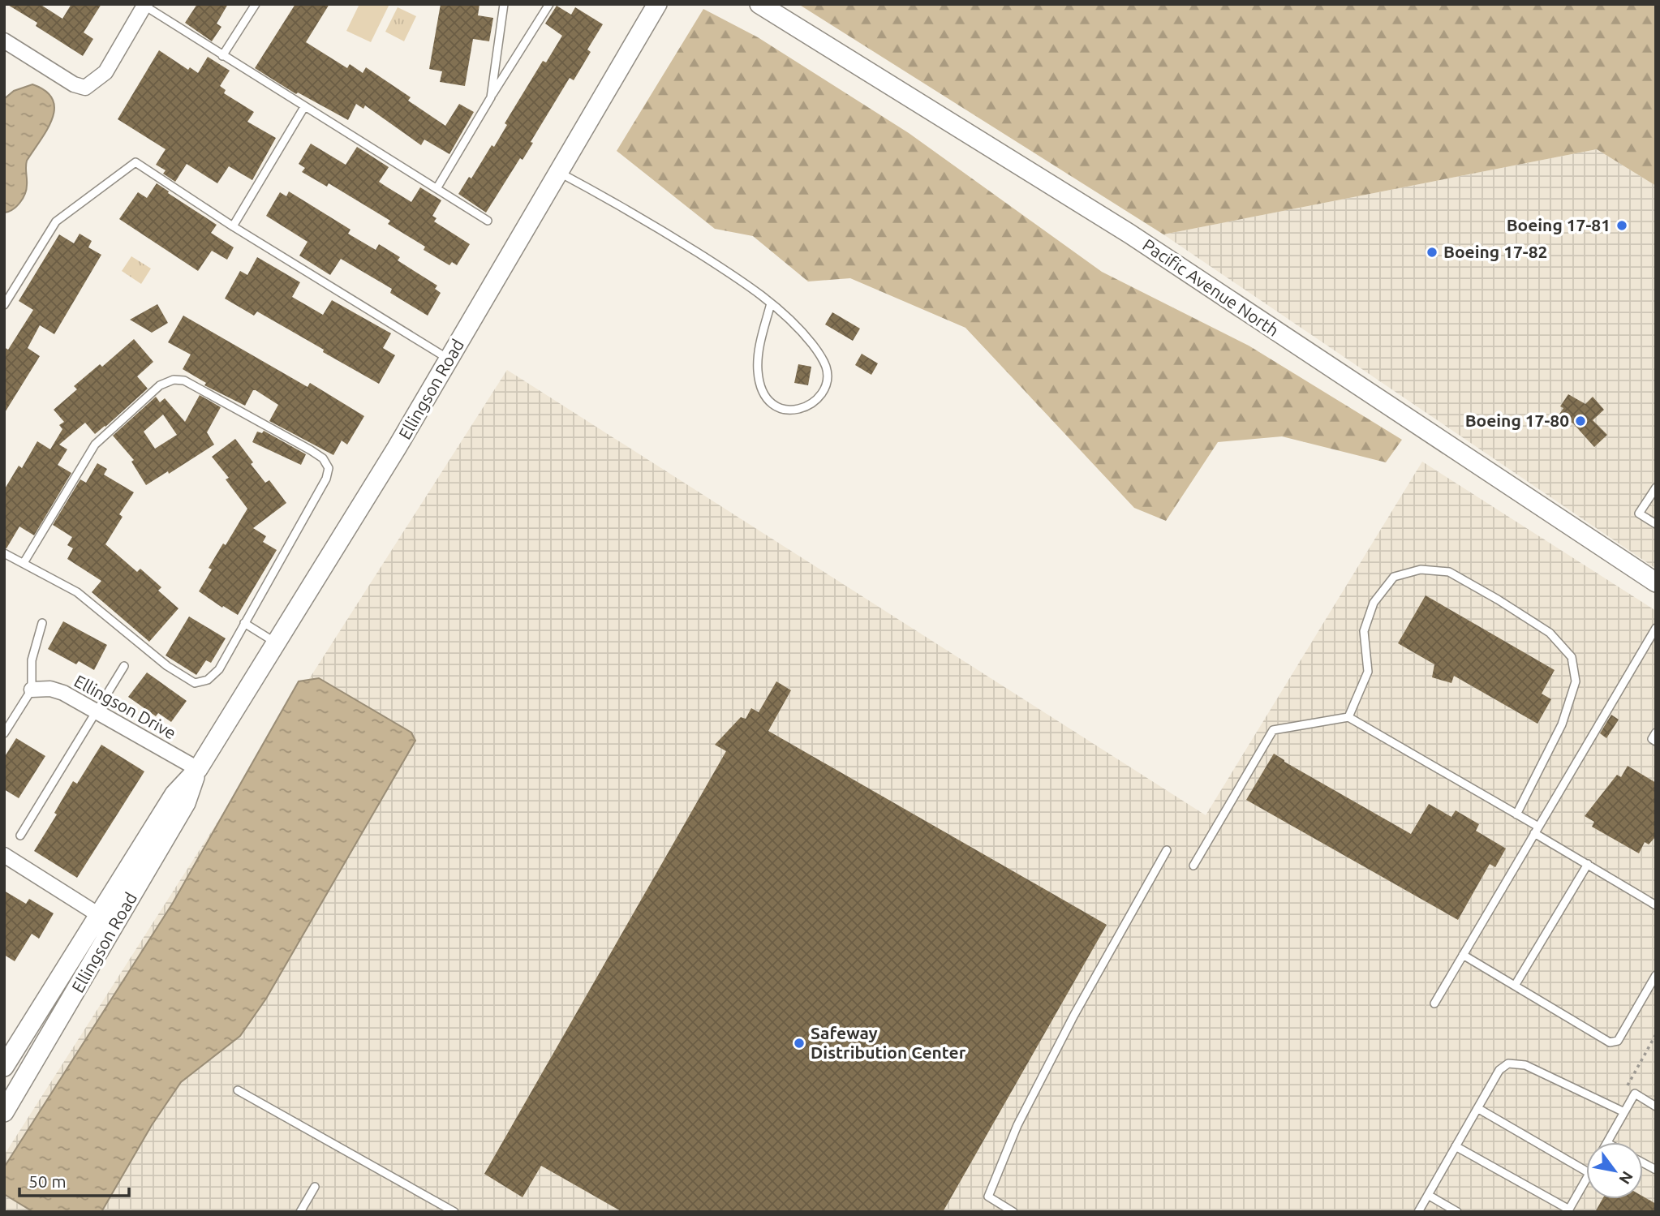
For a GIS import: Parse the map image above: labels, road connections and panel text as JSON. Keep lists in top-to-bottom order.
{
  "streets": {
    "main road": ["Pacific Avenue North", "Ellingson Road"],
    "street": ["Ellingson Drive"]
  },
  "crossings": [
    ["Ellingson Road", "Ellingson Drive"]
  ],
  "places": [
    "Boeing 17-81",
    "Boeing 17-82",
    "Boeing 17-80",
    "Safeway Distribution Center"
  ],
  "scale_bar": "50 m",
  "north": "bottom right"
}
